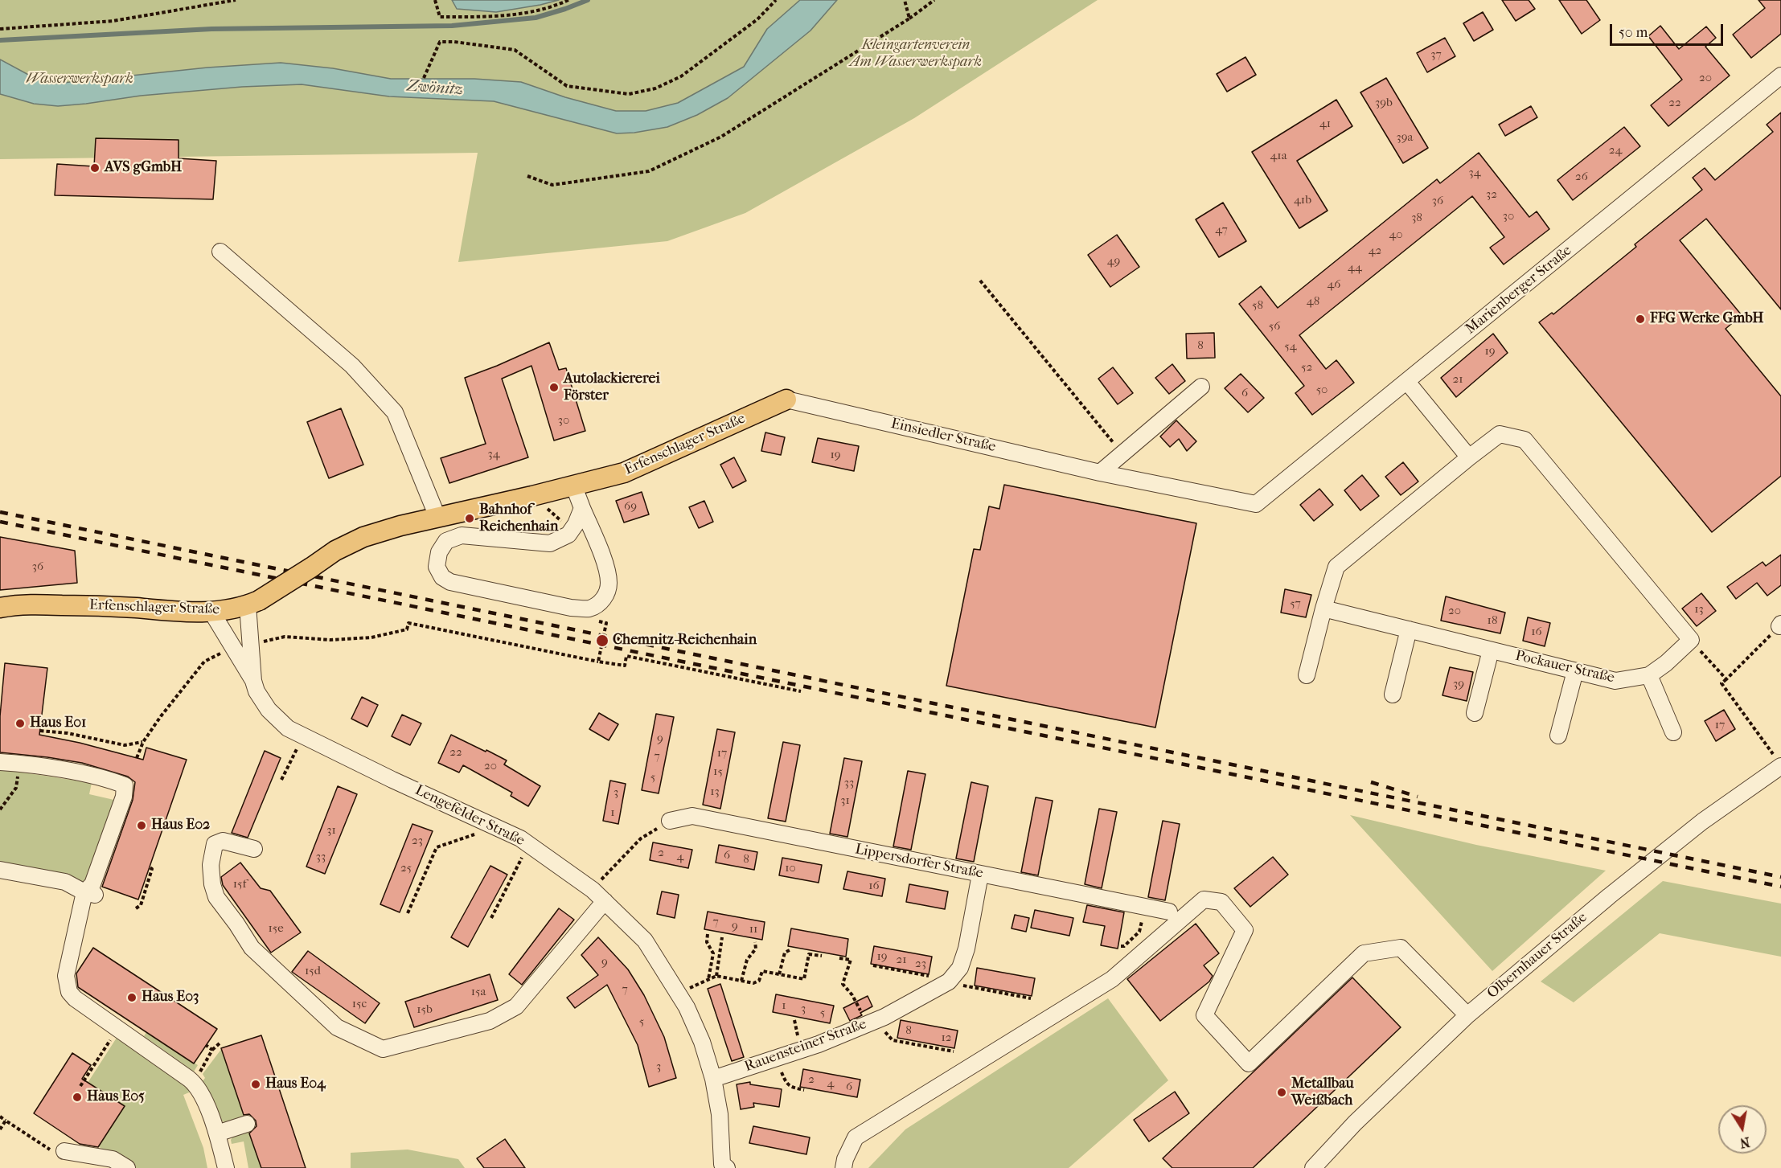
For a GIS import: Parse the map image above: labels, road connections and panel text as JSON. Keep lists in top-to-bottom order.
{
  "streets": {
    "main road": ["Erfenschlager Straße"],
    "street": [
      "Marienberger Straße",
      "Einsiedler Straße",
      "Pockauer Straße",
      "Lengefelder Straße",
      "Lippersdorfer Straße",
      "Olbernhauer Straße",
      "Rauensteiner Straße"
    ]
  },
  "crossings": [
    ["Marienberger Straße", "Einsiedler Straße"],
    ["Einsiedler Straße", "Erfenschlager Straße"],
    ["Erfenschlager Straße", "Lengefelder Straße"],
    ["Lengefelder Straße", "Rauensteiner Straße"],
    ["Lippersdorfer Straße", "Rauensteiner Straße"]
  ],
  "water": ["Zwönitz"],
  "parks": ["Kleingartenverein Am Wasserwerkspark", "Wasserwerkspark"],
  "places": [
    "AVS gGmbH",
    "FFG Werke GmbH",
    "Autolackiererei Förster",
    "Bahnhof Reichenhain",
    "Chemnitz-Reichenhain",
    "Haus E01",
    "Haus E02",
    "Haus E03",
    "Haus E04",
    "Metallbau Weißbach",
    "Haus E05"
  ],
  "house_numbers": [
    "37",
    "20",
    "39b",
    "22",
    "41",
    "39a",
    "24",
    "41a",
    "34",
    "26",
    "32",
    "41b",
    "36",
    "30",
    "38",
    "47",
    "40",
    "42",
    "49",
    "44",
    "46",
    "48",
    "58",
    "56",
    "8",
    "54",
    "19",
    "52",
    "21",
    "50",
    "6",
    "30",
    "34",
    "19",
    "69",
    "36",
    "57",
    "13",
    "20",
    "18",
    "16",
    "39",
    "17",
    "9",
    "22",
    "17",
    "7",
    "20",
    "15",
    "5",
    "33",
    "13",
    "3",
    "31",
    "1",
    "31",
    "23",
    "2",
    "6",
    "33",
    "4",
    "8",
    "25",
    "10",
    "15f",
    "16",
    "7",
    "9",
    "15e",
    "11",
    "19",
    "21",
    "9",
    "23",
    "15d",
    "7",
    "15a",
    "15c",
    "1",
    "3",
    "15b",
    "5",
    "5",
    "8",
    "12",
    "3",
    "2",
    "4",
    "6"
  ],
  "scale_bar": "50 m",
  "north": "bottom"
}
